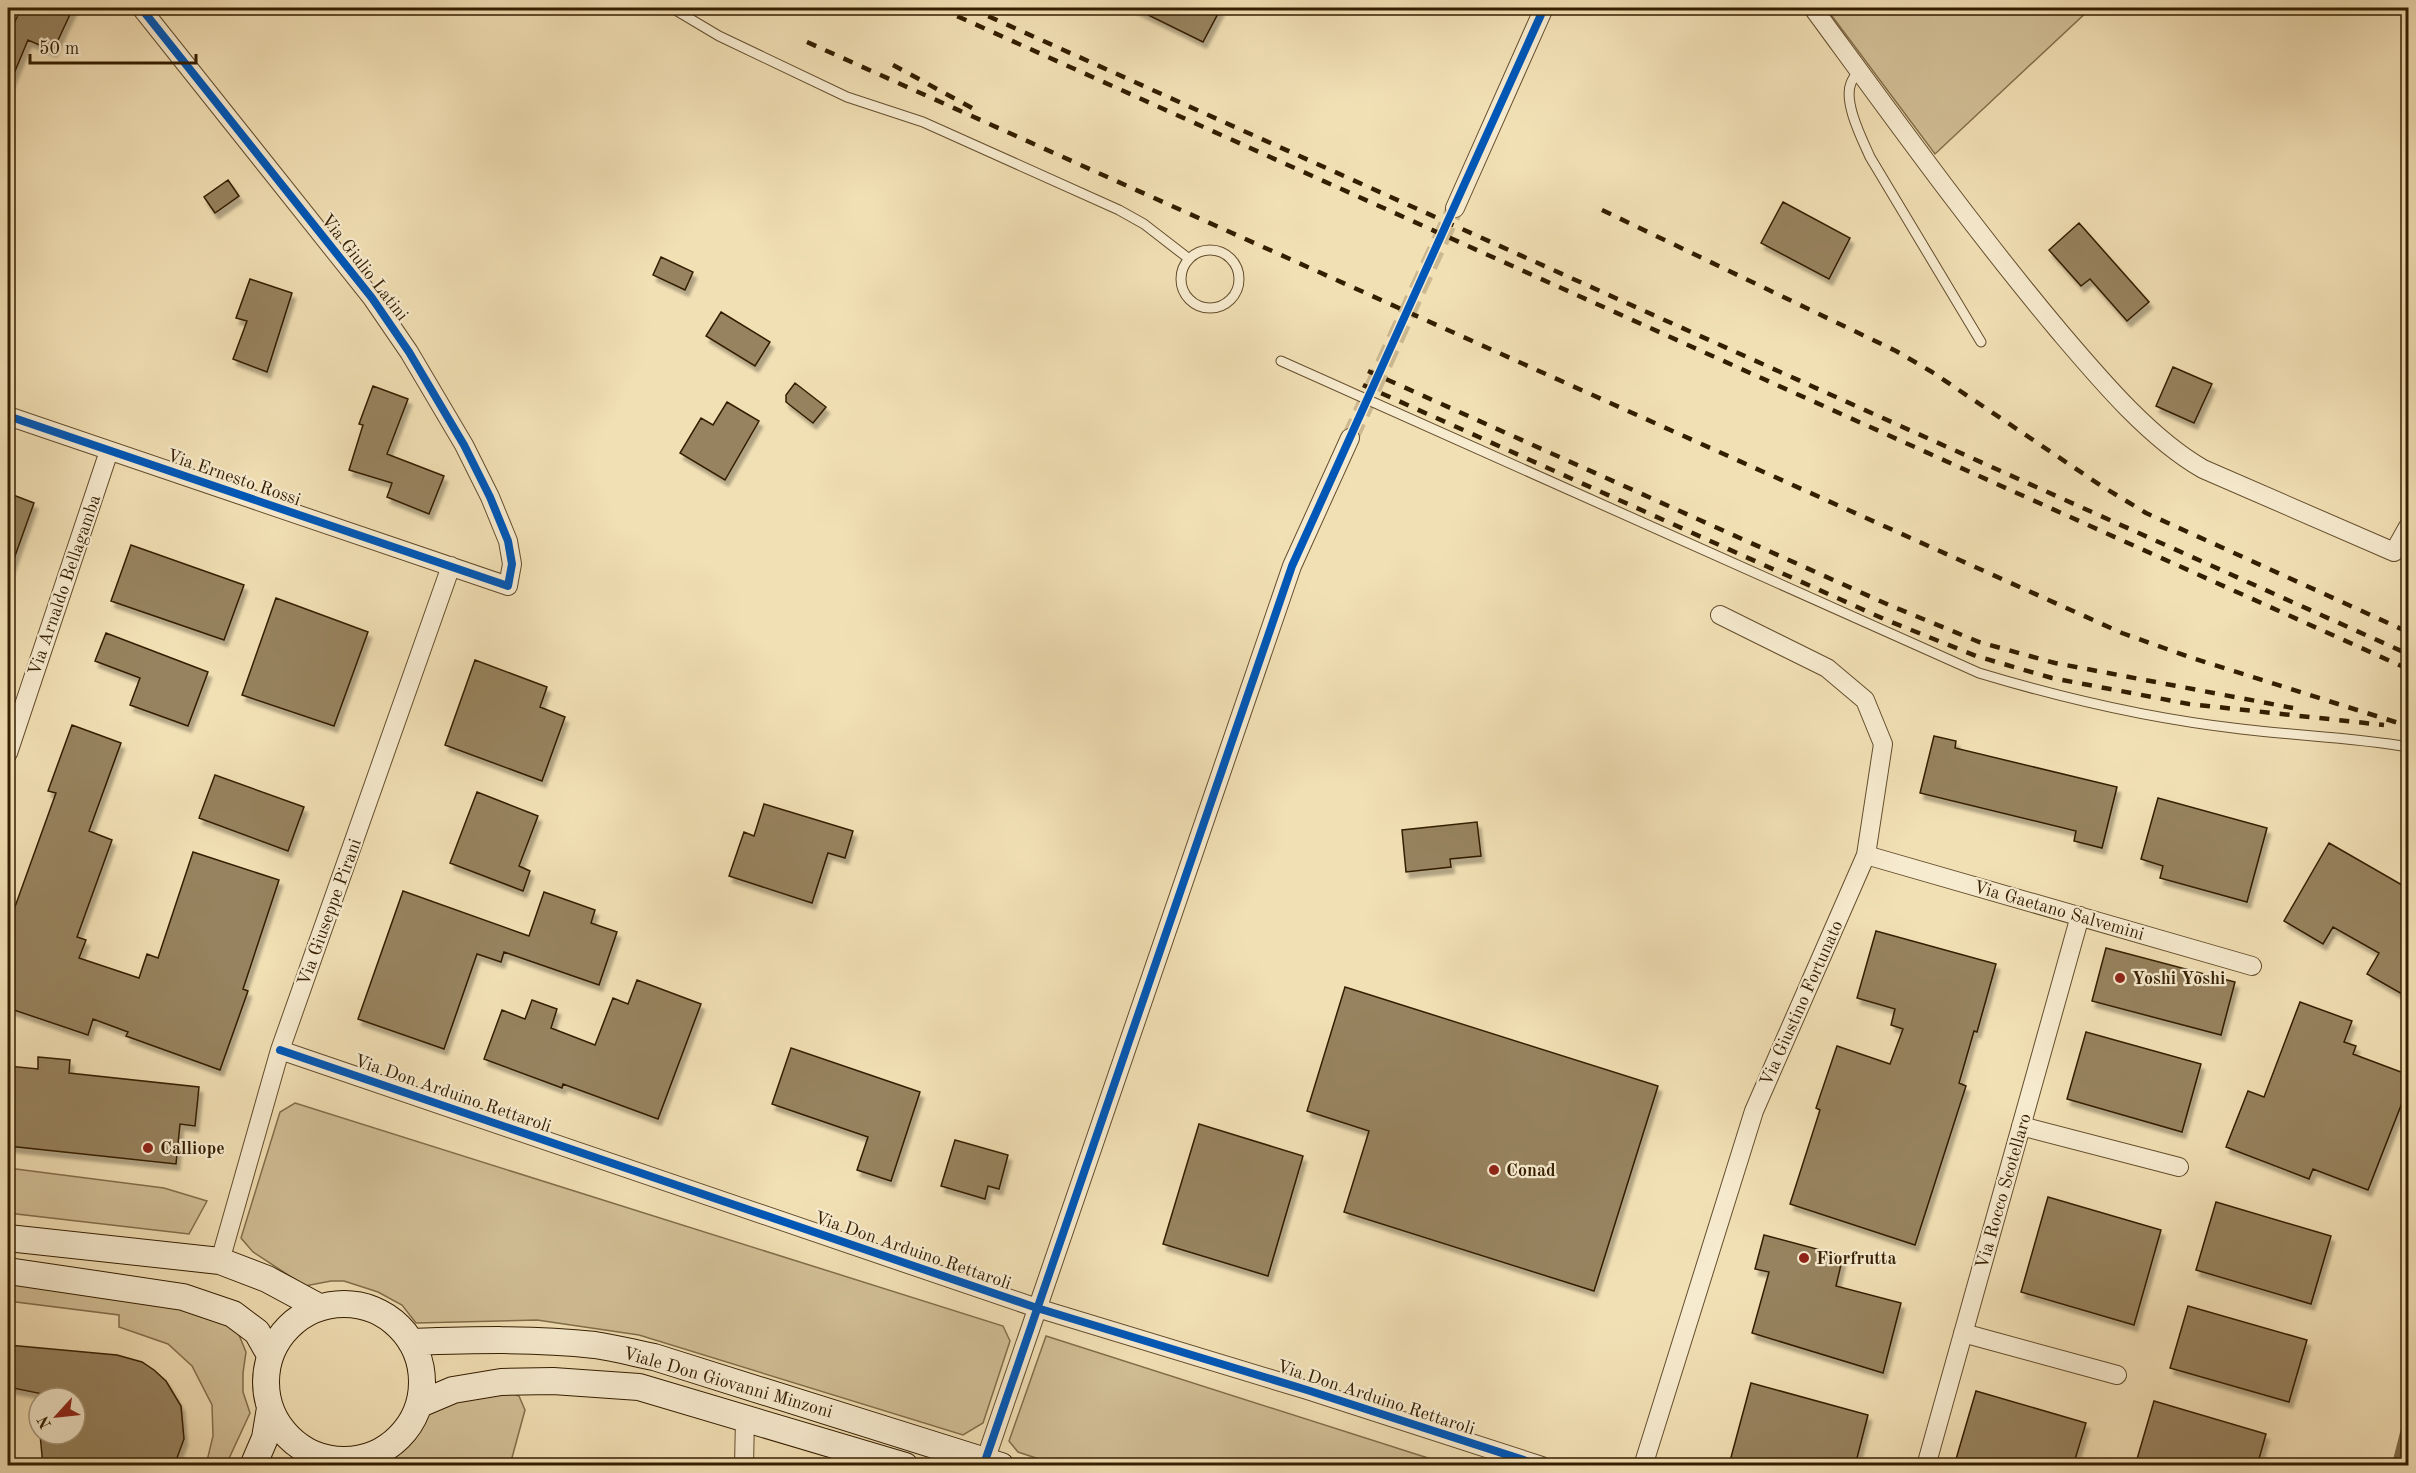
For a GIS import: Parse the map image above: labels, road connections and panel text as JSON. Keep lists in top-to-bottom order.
{
  "streets": {
    "main road": ["Viale Don Giovanni Minzoni"],
    "street": [
      "Via Giulio Latini",
      "Via Ernesto Rossi",
      "Via Arnaldo Bellagamba",
      "Via Gaetano Salvemini",
      "Via Giuseppe Pirani",
      "Via Giustino Fortunato",
      "Via Don Arduino Rettaroli",
      "Via Rocco Scotellaro"
    ]
  },
  "crossings": [
    ["Via Giulio Latini", "Via Ernesto Rossi"],
    ["Via Giulio Latini", "Via Giuseppe Pirani"],
    ["Via Ernesto Rossi", "Via Arnaldo Bellagamba"],
    ["Via Ernesto Rossi", "Via Giuseppe Pirani"],
    ["Via Gaetano Salvemini", "Via Giustino Fortunato"],
    ["Via Gaetano Salvemini", "Via Rocco Scotellaro"],
    ["Via Giuseppe Pirani", "Via Don Arduino Rettaroli"]
  ],
  "places": [
    "Yoshi Yoshi",
    "Calliope",
    "Conad",
    "Fiorfrutta"
  ],
  "scale_bar": "50 m",
  "north": "bottom left"
}
